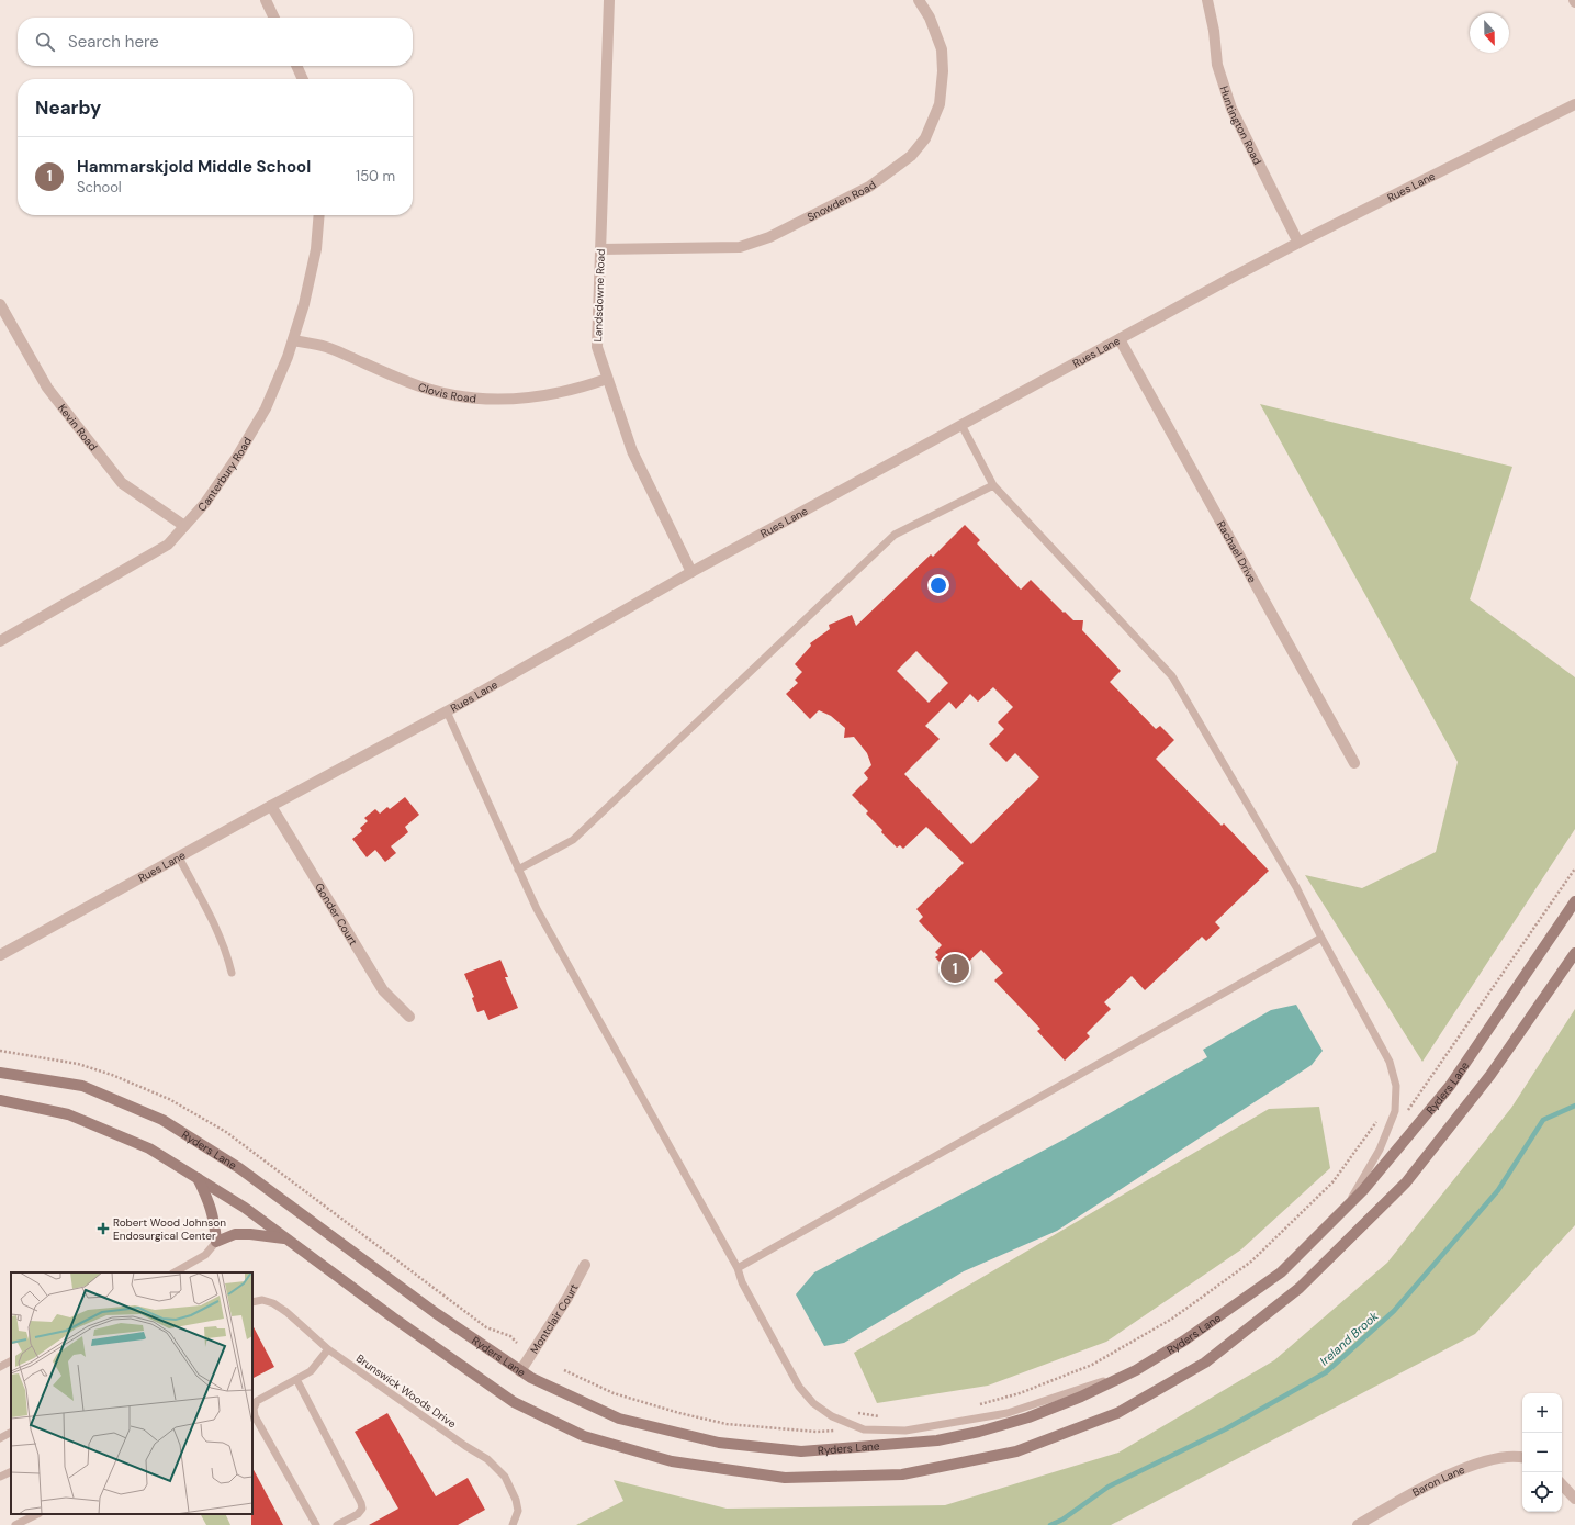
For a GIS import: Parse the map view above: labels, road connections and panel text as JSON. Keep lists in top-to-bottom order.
{
  "streets": {
    "main road": ["Ryders Lane"],
    "street": [
      "Huntington Road",
      "Rues Lane",
      "Snowden Road",
      "Landsdowne Road",
      "Clovis Road",
      "Kevin Road",
      "Canterbury Road",
      "Rachael Drive",
      "Gonder Court",
      "Montclair Court",
      "Baron Lane"
    ],
    "lane": ["Brunswick Woods Drive"]
  },
  "crossings": [
    ["Huntington Road", "Rues Lane"],
    ["Rues Lane", "Landsdowne Road"],
    ["Rues Lane", "Rachael Drive"],
    ["Rues Lane", "Gonder Court"],
    ["Snowden Road", "Landsdowne Road"],
    ["Landsdowne Road", "Clovis Road"],
    ["Clovis Road", "Canterbury Road"],
    ["Kevin Road", "Canterbury Road"],
    ["Ryders Lane", "Montclair Court"]
  ],
  "water": ["Ireland Brook"],
  "places": {
    "health": ["Robert Wood Johnson Endosurgical Center"]
  },
  "north": "bottom",
  "page": {
    "search": "Search here",
    "heading": "Nearby",
    "list": [
      {
        "mark": "1",
        "name": "Hammarskjold Middle School",
        "note": "School",
        "value": "150 m"
      }
    ],
    "pins": "1",
    "map_buttons": ["+", "−"]
  }
}
